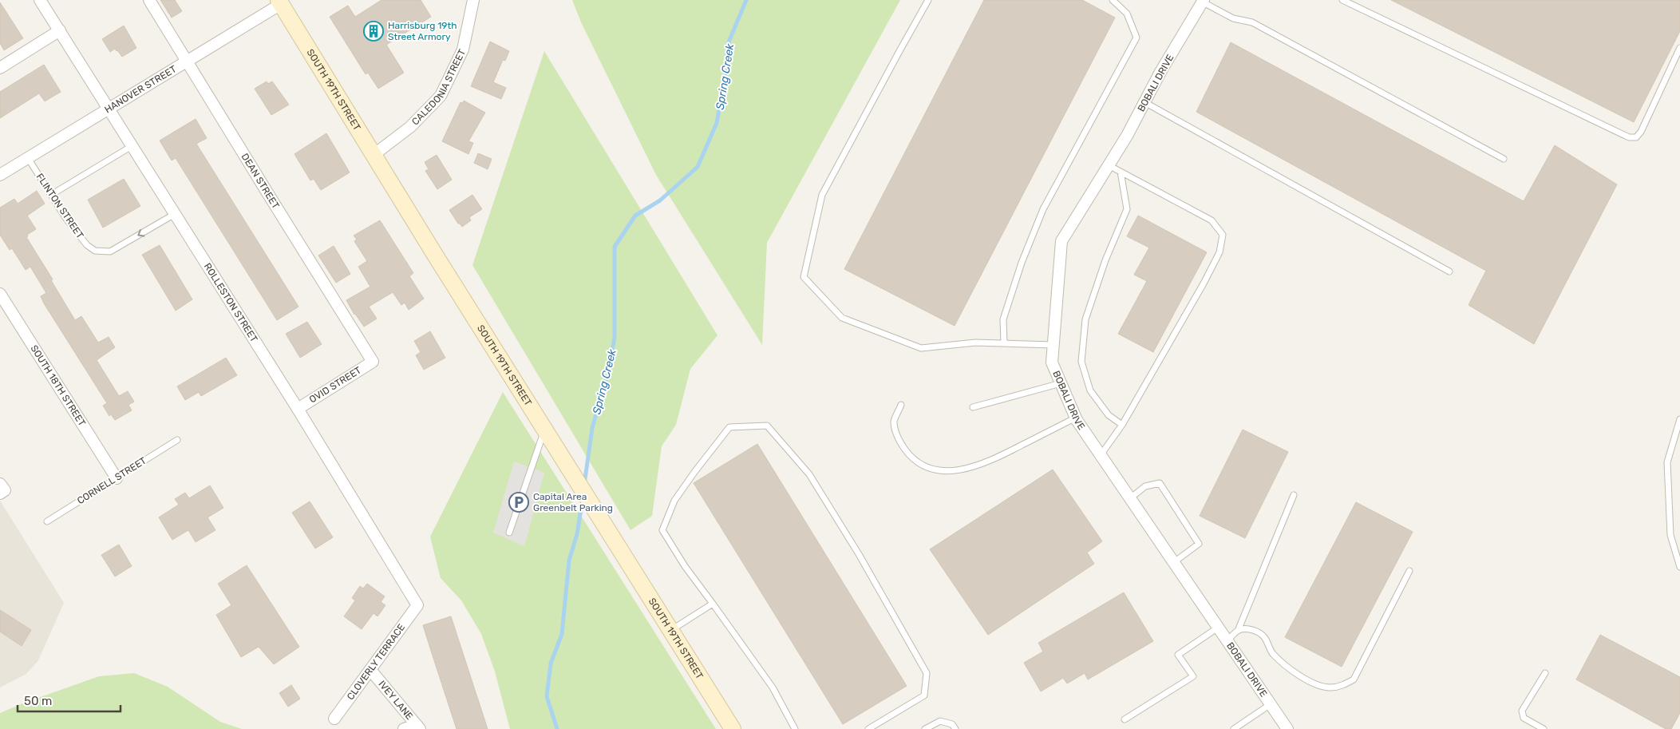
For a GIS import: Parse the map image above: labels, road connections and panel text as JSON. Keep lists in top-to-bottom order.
{
  "streets": {
    "street": [
      "BOBALI DRIVE",
      "CALEDONIA STREET",
      "HANOVER STREET",
      "SOUTH 19TH STREET",
      "DEAN STREET",
      "ROLLESTON STREET",
      "OVID STREET",
      "SOUTH 18TH STREET",
      "CLOVERLY TERRACE",
      "IVEY LANE"
    ],
    "lane": ["FLINTON STREET", "CORNELL STREET"]
  },
  "crossings": [
    ["CALEDONIA STREET", "SOUTH 19TH STREET"],
    ["HANOVER STREET", "SOUTH 19TH STREET"],
    ["HANOVER STREET", "DEAN STREET"],
    ["HANOVER STREET", "FLINTON STREET"],
    ["HANOVER STREET", "ROLLESTON STREET"],
    ["DEAN STREET", "OVID STREET"],
    ["FLINTON STREET", "ROLLESTON STREET"],
    ["ROLLESTON STREET", "OVID STREET"],
    ["ROLLESTON STREET", "CLOVERLY TERRACE"],
    ["SOUTH 18TH STREET", "CORNELL STREET"],
    ["CLOVERLY TERRACE", "IVEY LANE"]
  ],
  "water": ["Spring Creek"],
  "places": {
    "building": ["Harrisburg 19th Street Armory"],
    "parking": ["Capital Area Greenbelt Parking"]
  },
  "scale_bar": "50 m"
}
